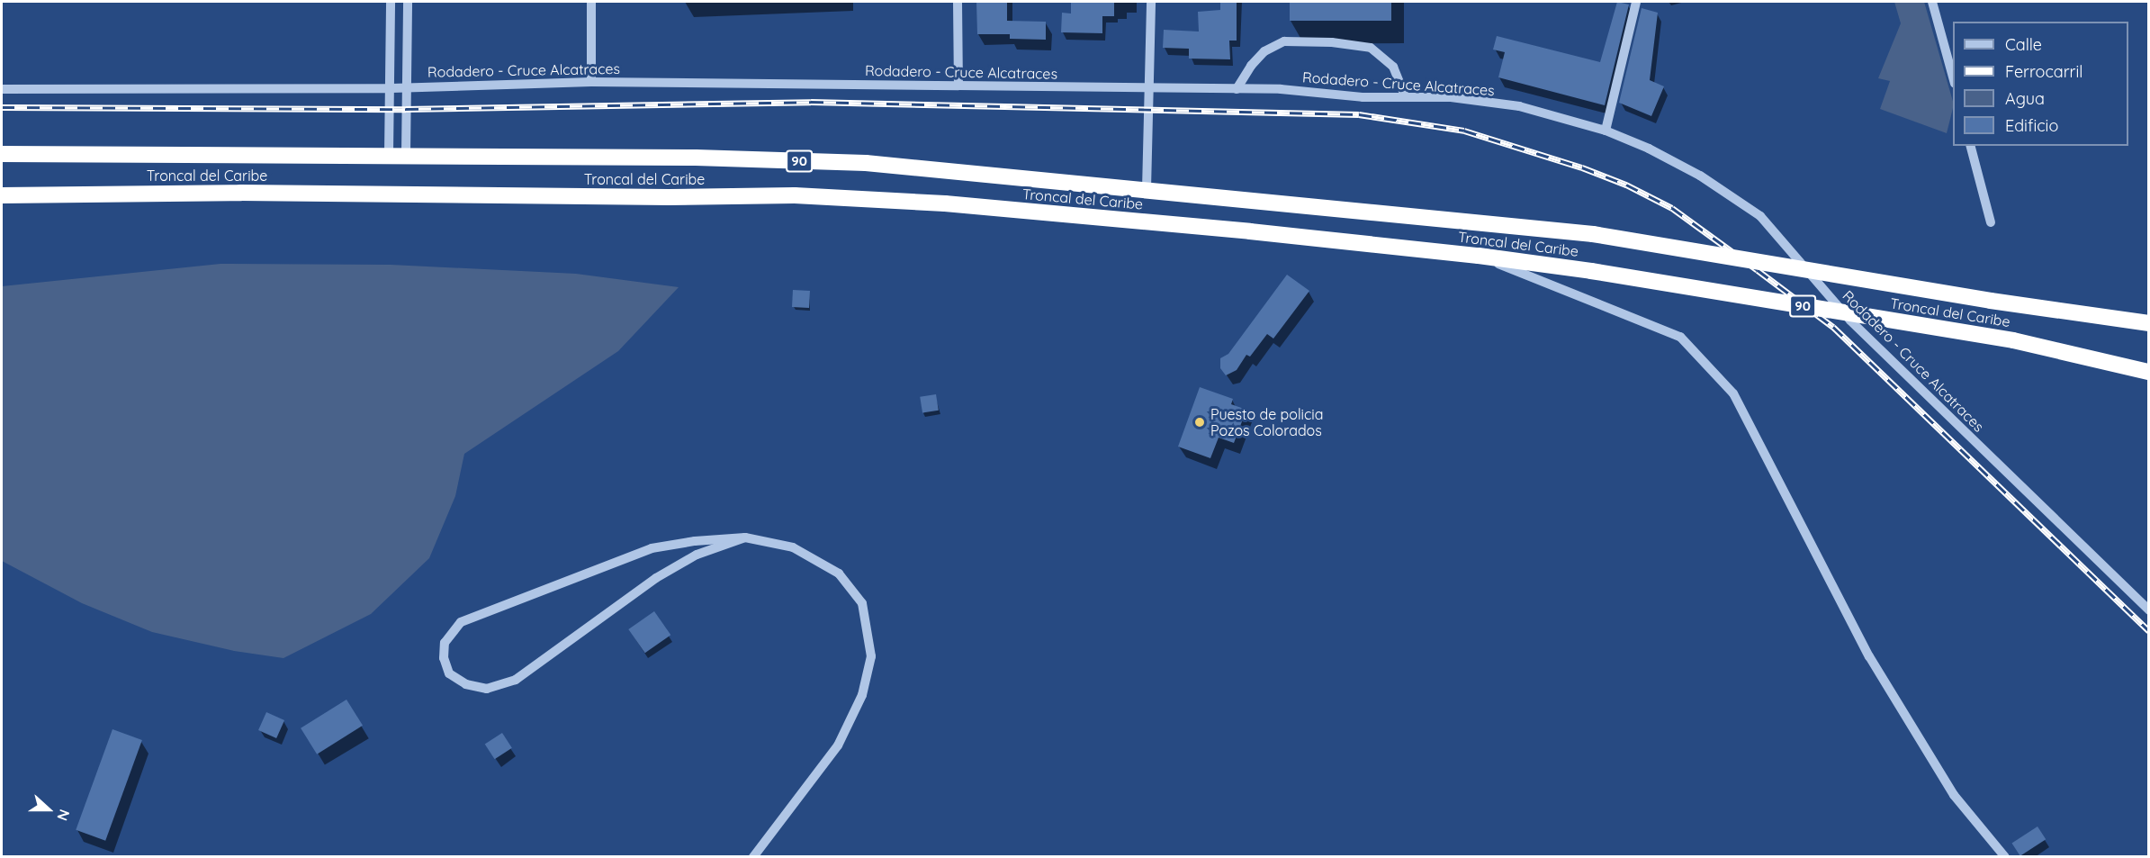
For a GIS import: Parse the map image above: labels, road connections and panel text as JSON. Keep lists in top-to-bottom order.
{
  "streets": {
    "highway": ["90", "Troncal del Caribe"],
    "street": ["Rodadero - Cruce Alcatraces"]
  },
  "places": ["Puesto de policia Pozos Colorados"],
  "legend": [
    "Calle",
    "Ferrocarril",
    "Agua",
    "Edificio"
  ],
  "north": "right"
}
